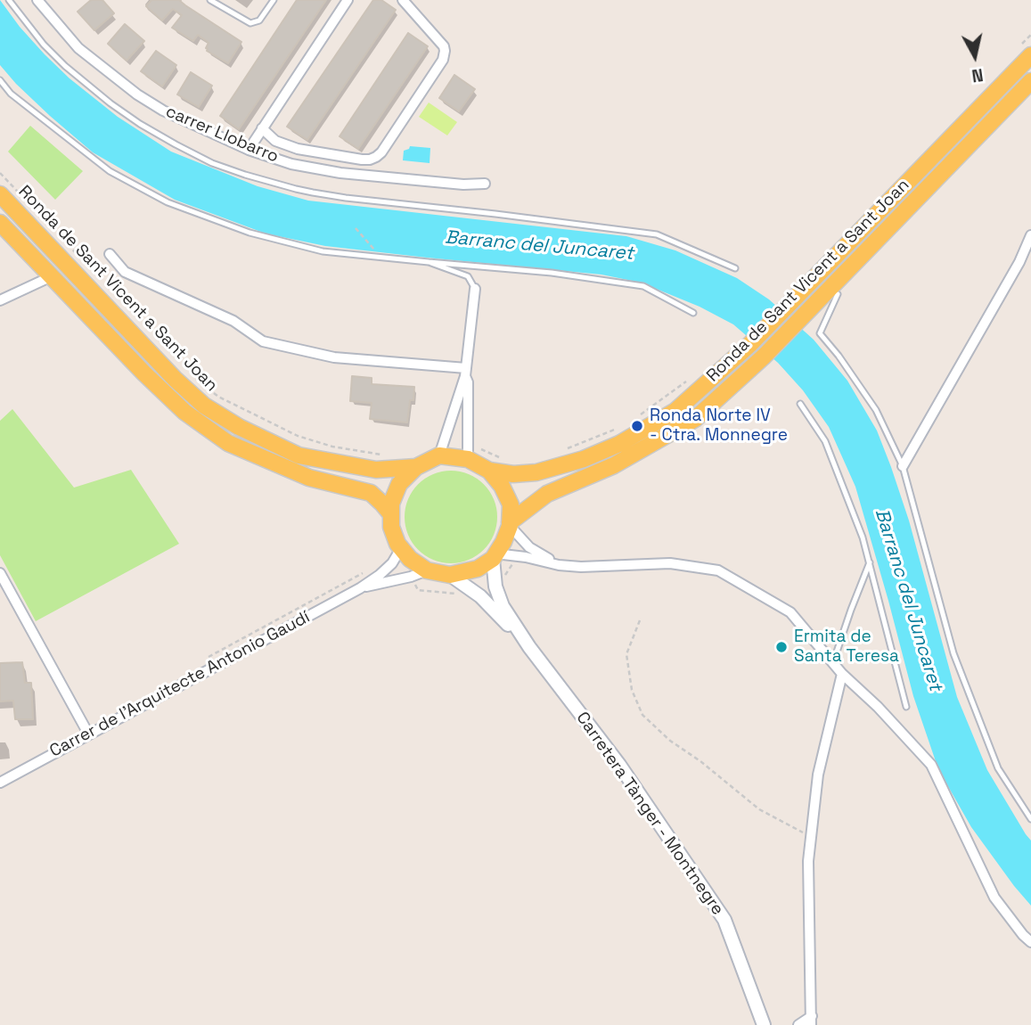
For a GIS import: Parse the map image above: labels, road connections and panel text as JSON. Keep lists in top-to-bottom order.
{
  "streets": {
    "main road": ["Ronda de Sant Vicent a Sant Joan"],
    "street": ["carrer Llobarro", "Carrer de l'Arquitecte Antonio Gaudí", "Carretera Tànger - Montnegre"]
  },
  "crossings": [
    ["Ronda de Sant Vicent a Sant Joan", "Carrer de l'Arquitecte Antonio Gaudí"],
    ["Ronda de Sant Vicent a Sant Joan", "Carretera Tànger - Montnegre"],
    ["Carrer de l'Arquitecte Antonio Gaudí", "Carretera Tànger - Montnegre"]
  ],
  "water": ["Barranc del Juncaret"],
  "places": ["Ronda Norte IV - Ctra. Monnegre", "Ermita de Santa Teresa"],
  "north": "bottom"
}
